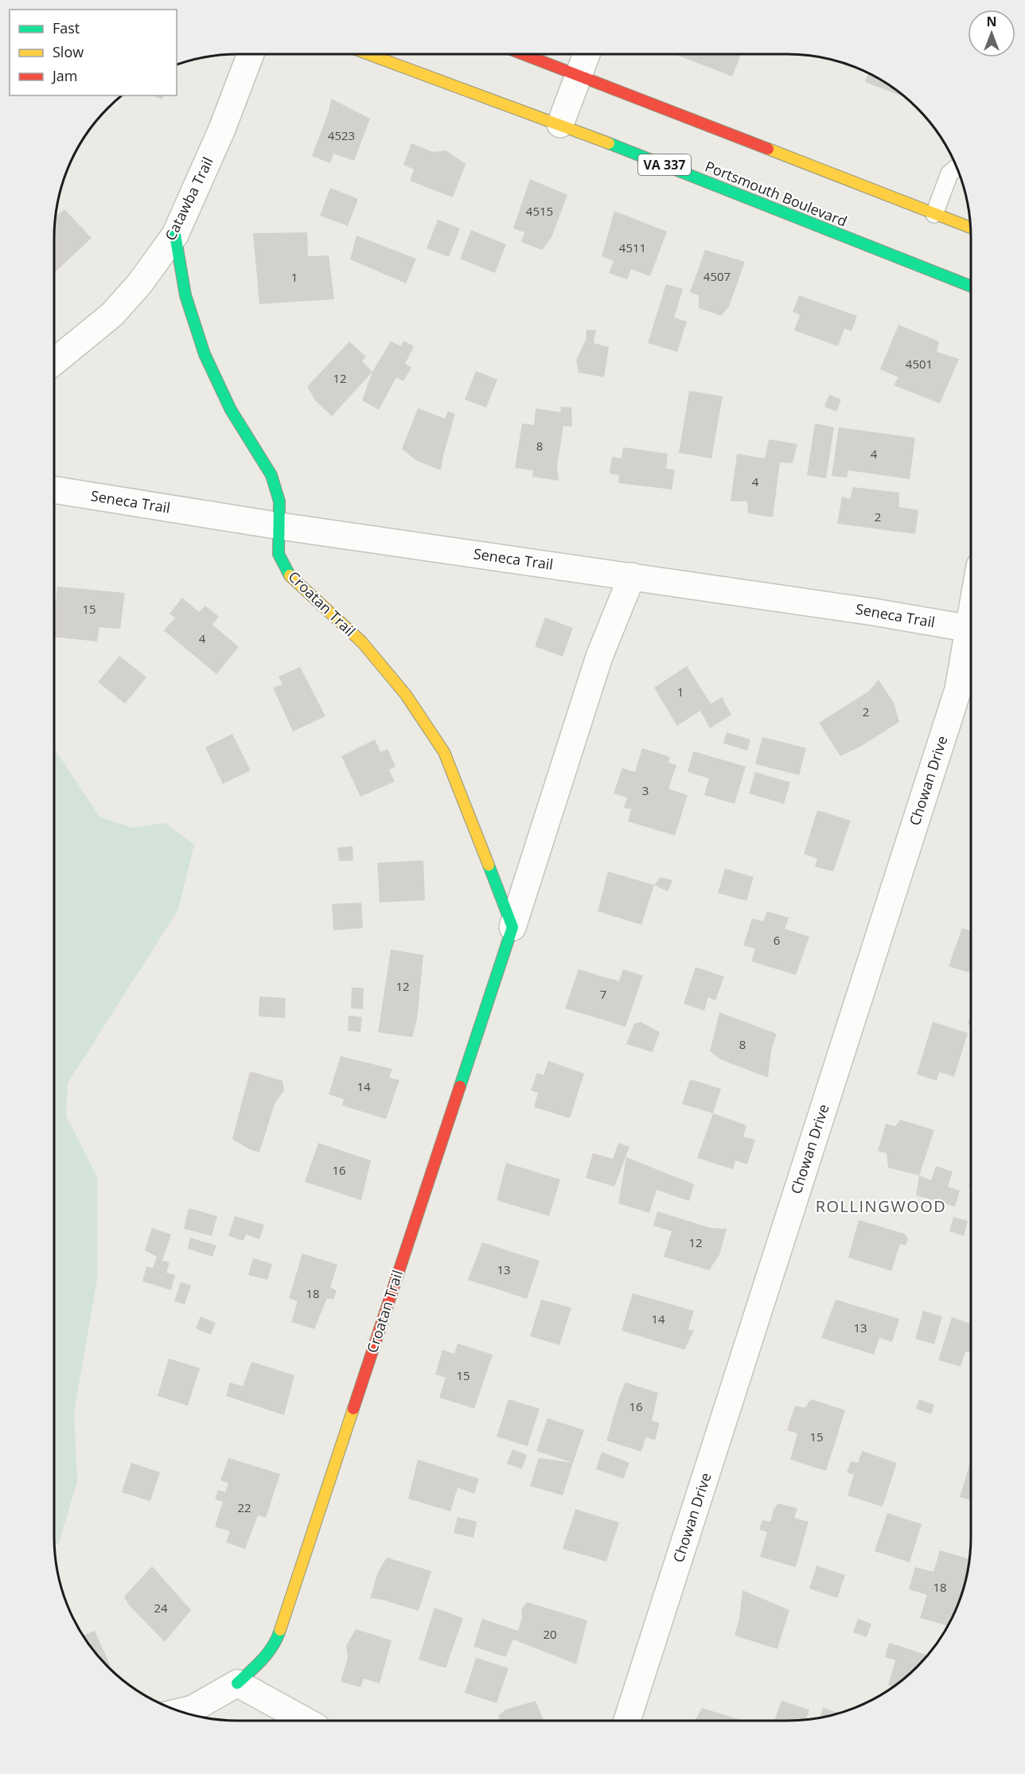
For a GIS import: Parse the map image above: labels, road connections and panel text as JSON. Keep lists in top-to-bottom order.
{
  "streets": {
    "street": [
      "VA 337",
      "Portsmouth Boulevard",
      "Catawba Trail",
      "Seneca Trail",
      "Croatan Trail",
      "Chowan Drive"
    ]
  },
  "crossings": [
    ["Catawba Trail", "Croatan Trail"],
    ["Seneca Trail", "Croatan Trail"]
  ],
  "districts": ["ROLLINGWOOD"],
  "house_numbers": [
    "4523",
    "4515",
    "4511",
    "4507",
    "1",
    "4501",
    "12",
    "8",
    "4",
    "4",
    "2",
    "15",
    "4",
    "1",
    "2",
    "3",
    "6",
    "12",
    "7",
    "8",
    "14",
    "16",
    "12",
    "13",
    "18",
    "14",
    "13",
    "15",
    "16",
    "15",
    "22",
    "18",
    "24",
    "20"
  ],
  "legend": ["Fast", "Slow", "Jam"],
  "north": "top"
}
